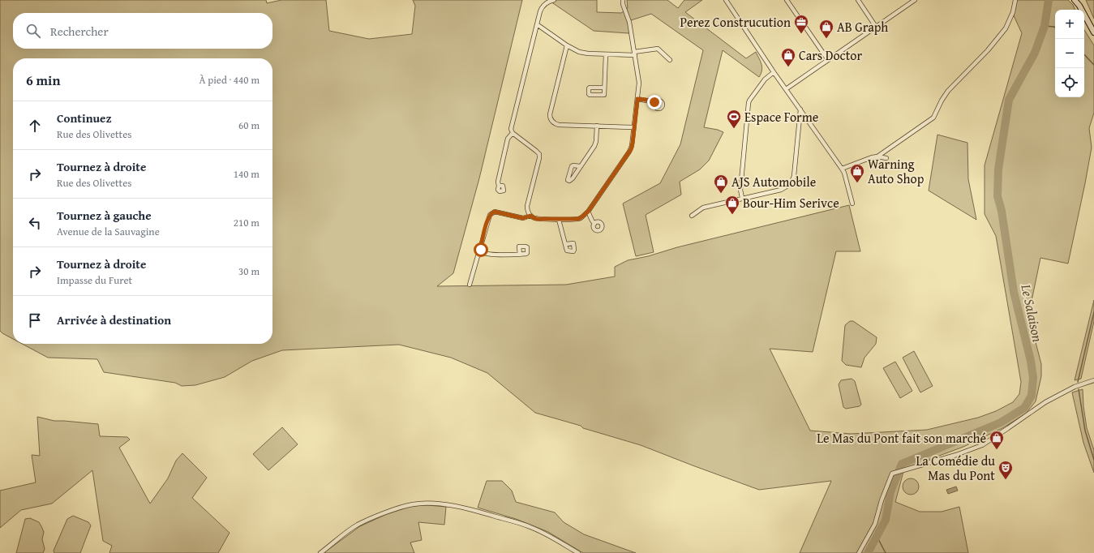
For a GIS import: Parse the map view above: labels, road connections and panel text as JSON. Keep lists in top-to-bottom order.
{
  "water": ["Le Salaison"],
  "places": {
    "office": ["Perez Construcution"],
    "shop": [
      "AB Graph",
      "Cars Doctor",
      "Warning Auto Shop",
      "AJS Automobile",
      "Bour-Him Serivce",
      "Le Mas du Pont fait son marché"
    ],
    "sports": ["Espace Forme"],
    "theatre": ["La Comédie du Mas du Pont"]
  },
  "page": {
    "map_buttons": ["+", "−"],
    "search": "Rechercher",
    "heading": ["6 min", "À pied · 440 m"],
    "list": [
      ["Continuez", "Rue des Olivettes", "60 m"],
      ["Tournez à droite", "Rue des Olivettes", "140 m"],
      ["Tournez à gauche", "Avenue de la Sauvagine", "210 m"],
      ["Tournez à droite", "Impasse du Furet", "30 m"],
      "Arrivée à destination"
    ]
  }
}
